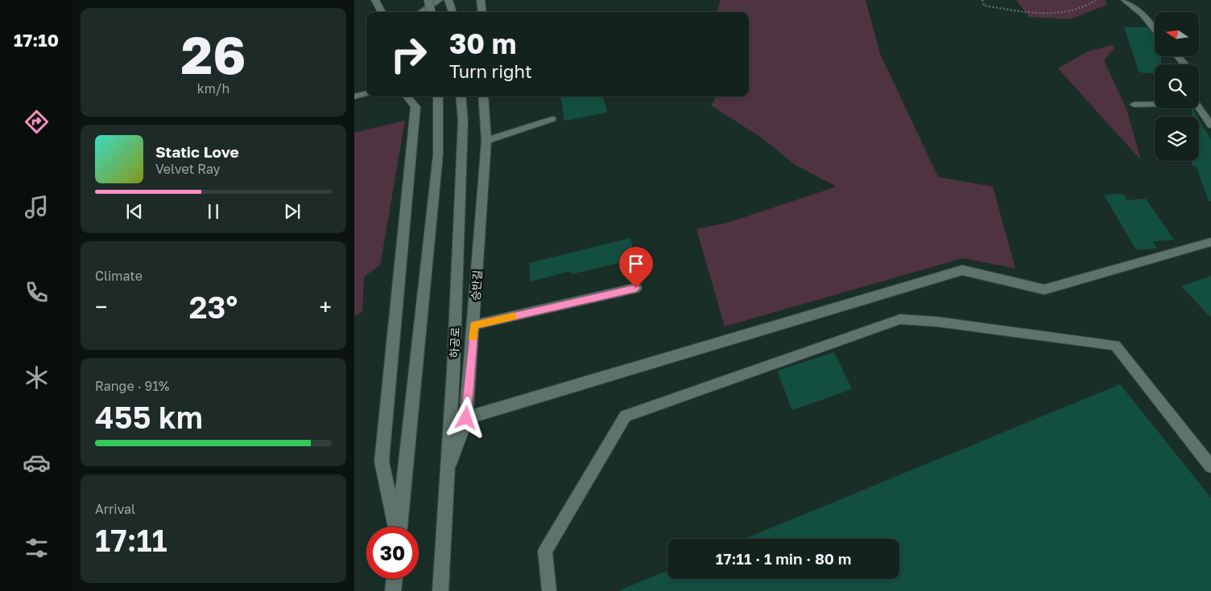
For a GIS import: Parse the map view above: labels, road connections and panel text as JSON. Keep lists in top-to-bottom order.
{
  "streets": {
    "street": ["승반길", "하공로"]
  },
  "crossings": [
    ["승반길", "하공로"]
  ],
  "north": "left",
  "page": {
    "tabs": "17:10",
    "tile": [
      ["26", "km/h"],
      "Climate",
      ["Range · 91%", "455 km"],
      ["Arrival", "17:11"]
    ],
    "turn": ["30 m", "Turn right"],
    "song": ["Static Love", "Velvet Ray"],
    "heat": ["−", "23°", "+"],
    "limit": "30",
    "trip": "17:11 · 1 min · 80 m"
  }
}
